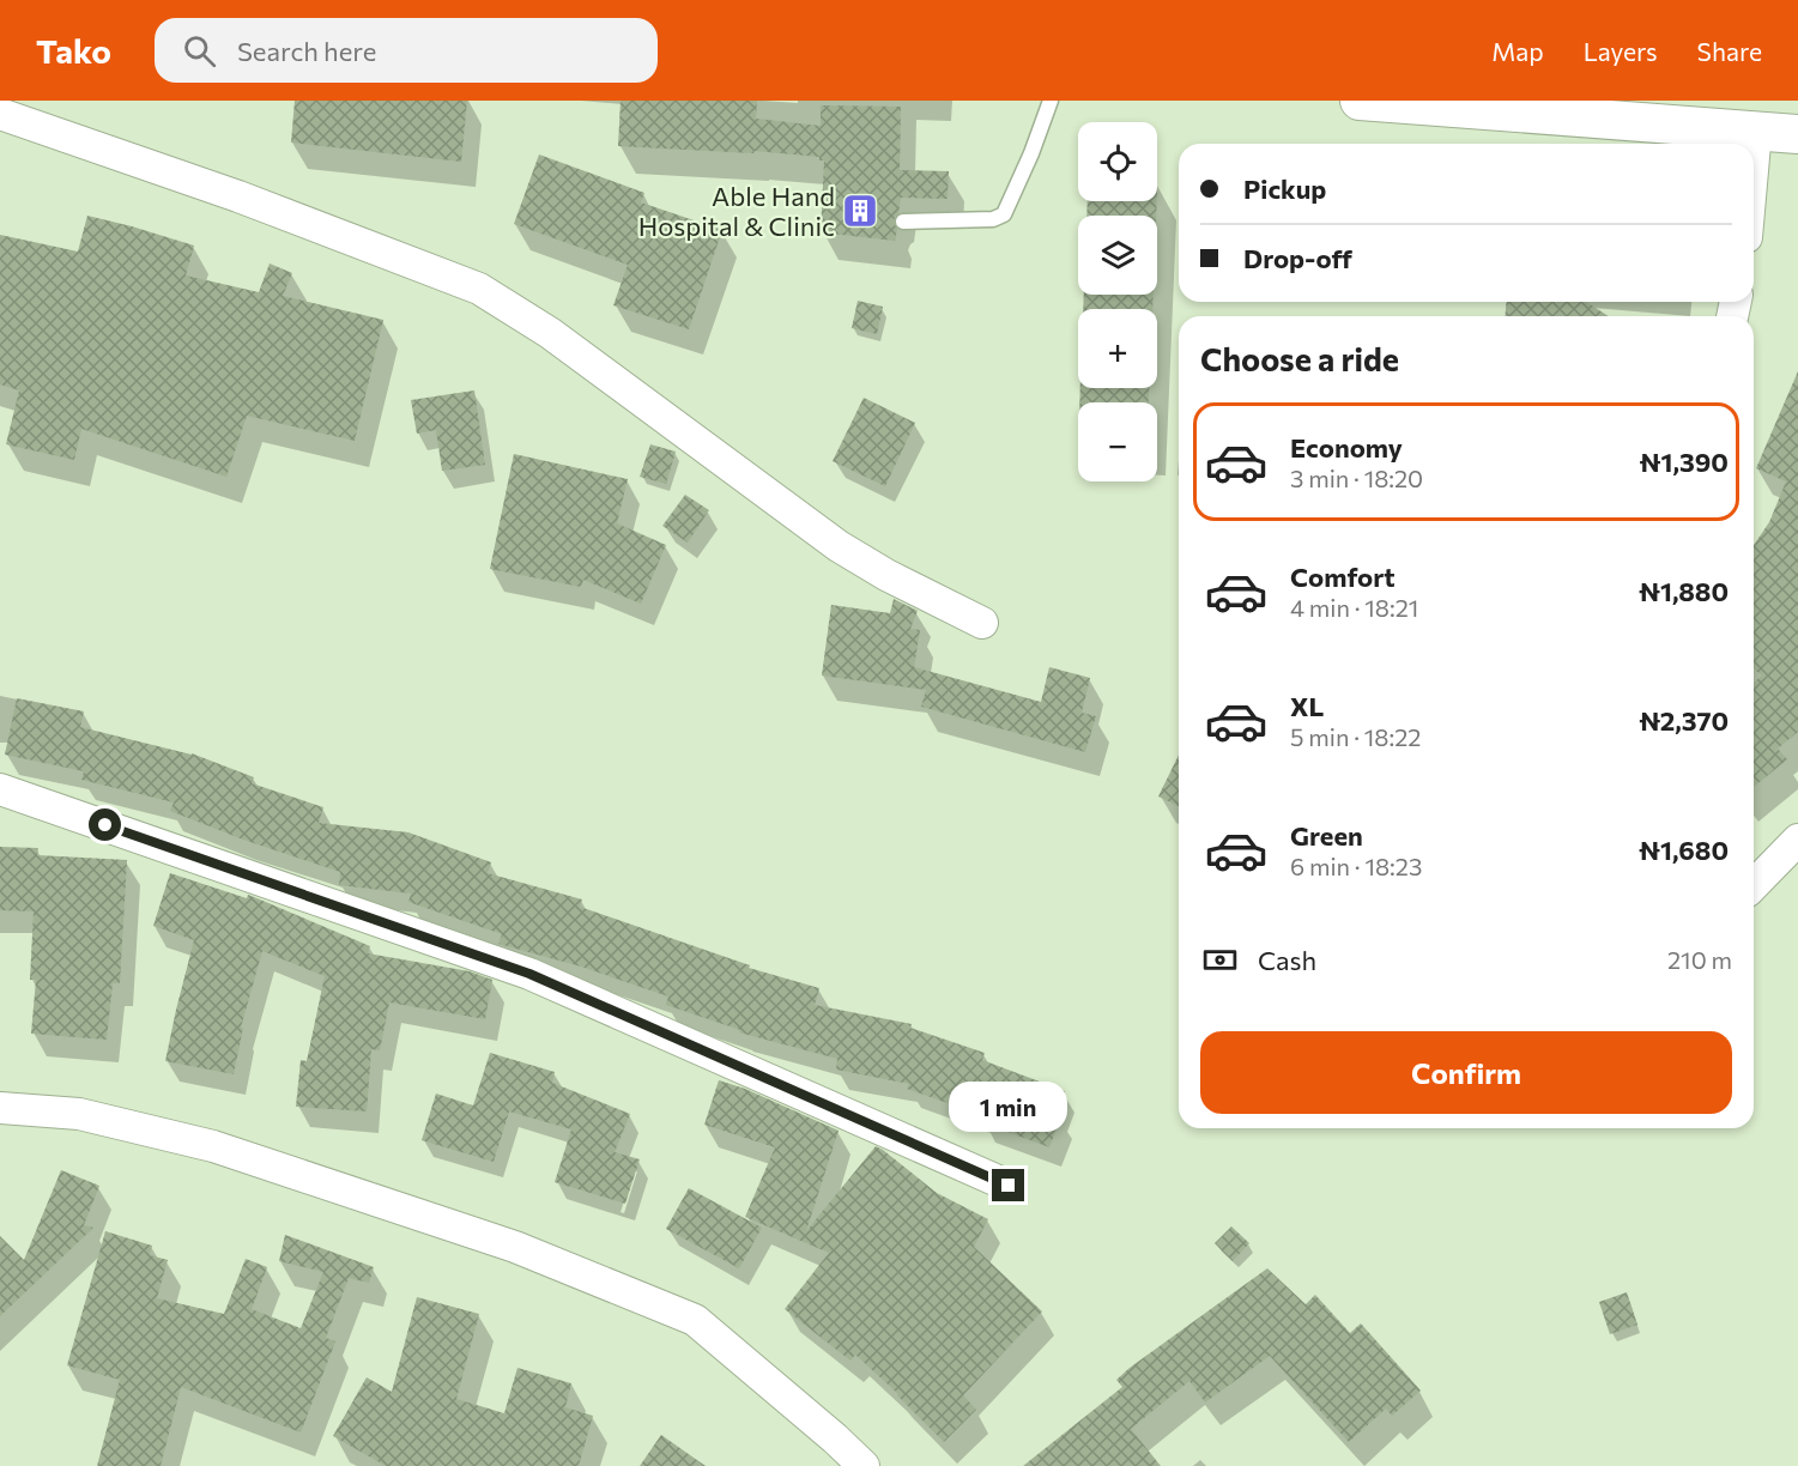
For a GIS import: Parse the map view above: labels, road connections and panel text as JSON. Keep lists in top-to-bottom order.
{
  "places": {
    "building": ["Able Hand Hospital & Clinic"]
  },
  "page": {
    "header": "Tako",
    "search": "Search here",
    "nav": ["Map", "Layers", "Share"],
    "map_buttons": ["+", "−"],
    "banner": ["Pickup", "Drop-off"],
    "heading": "Choose a ride",
    "list": [
      {
        "name": "Economy",
        "note": "3 min · 18:20",
        "value": "₦1,390"
      },
      {
        "name": "Comfort",
        "note": "4 min · 18:21",
        "value": "₦1,880"
      },
      {
        "name": "XL",
        "note": "5 min · 18:22",
        "value": "₦2,370"
      },
      {
        "name": "Green",
        "note": "6 min · 18:23",
        "value": "₦1,680"
      }
    ],
    "pay": ["Cash", "210 m"],
    "buttons": "Confirm",
    "bubble": "1 min"
  }
}
